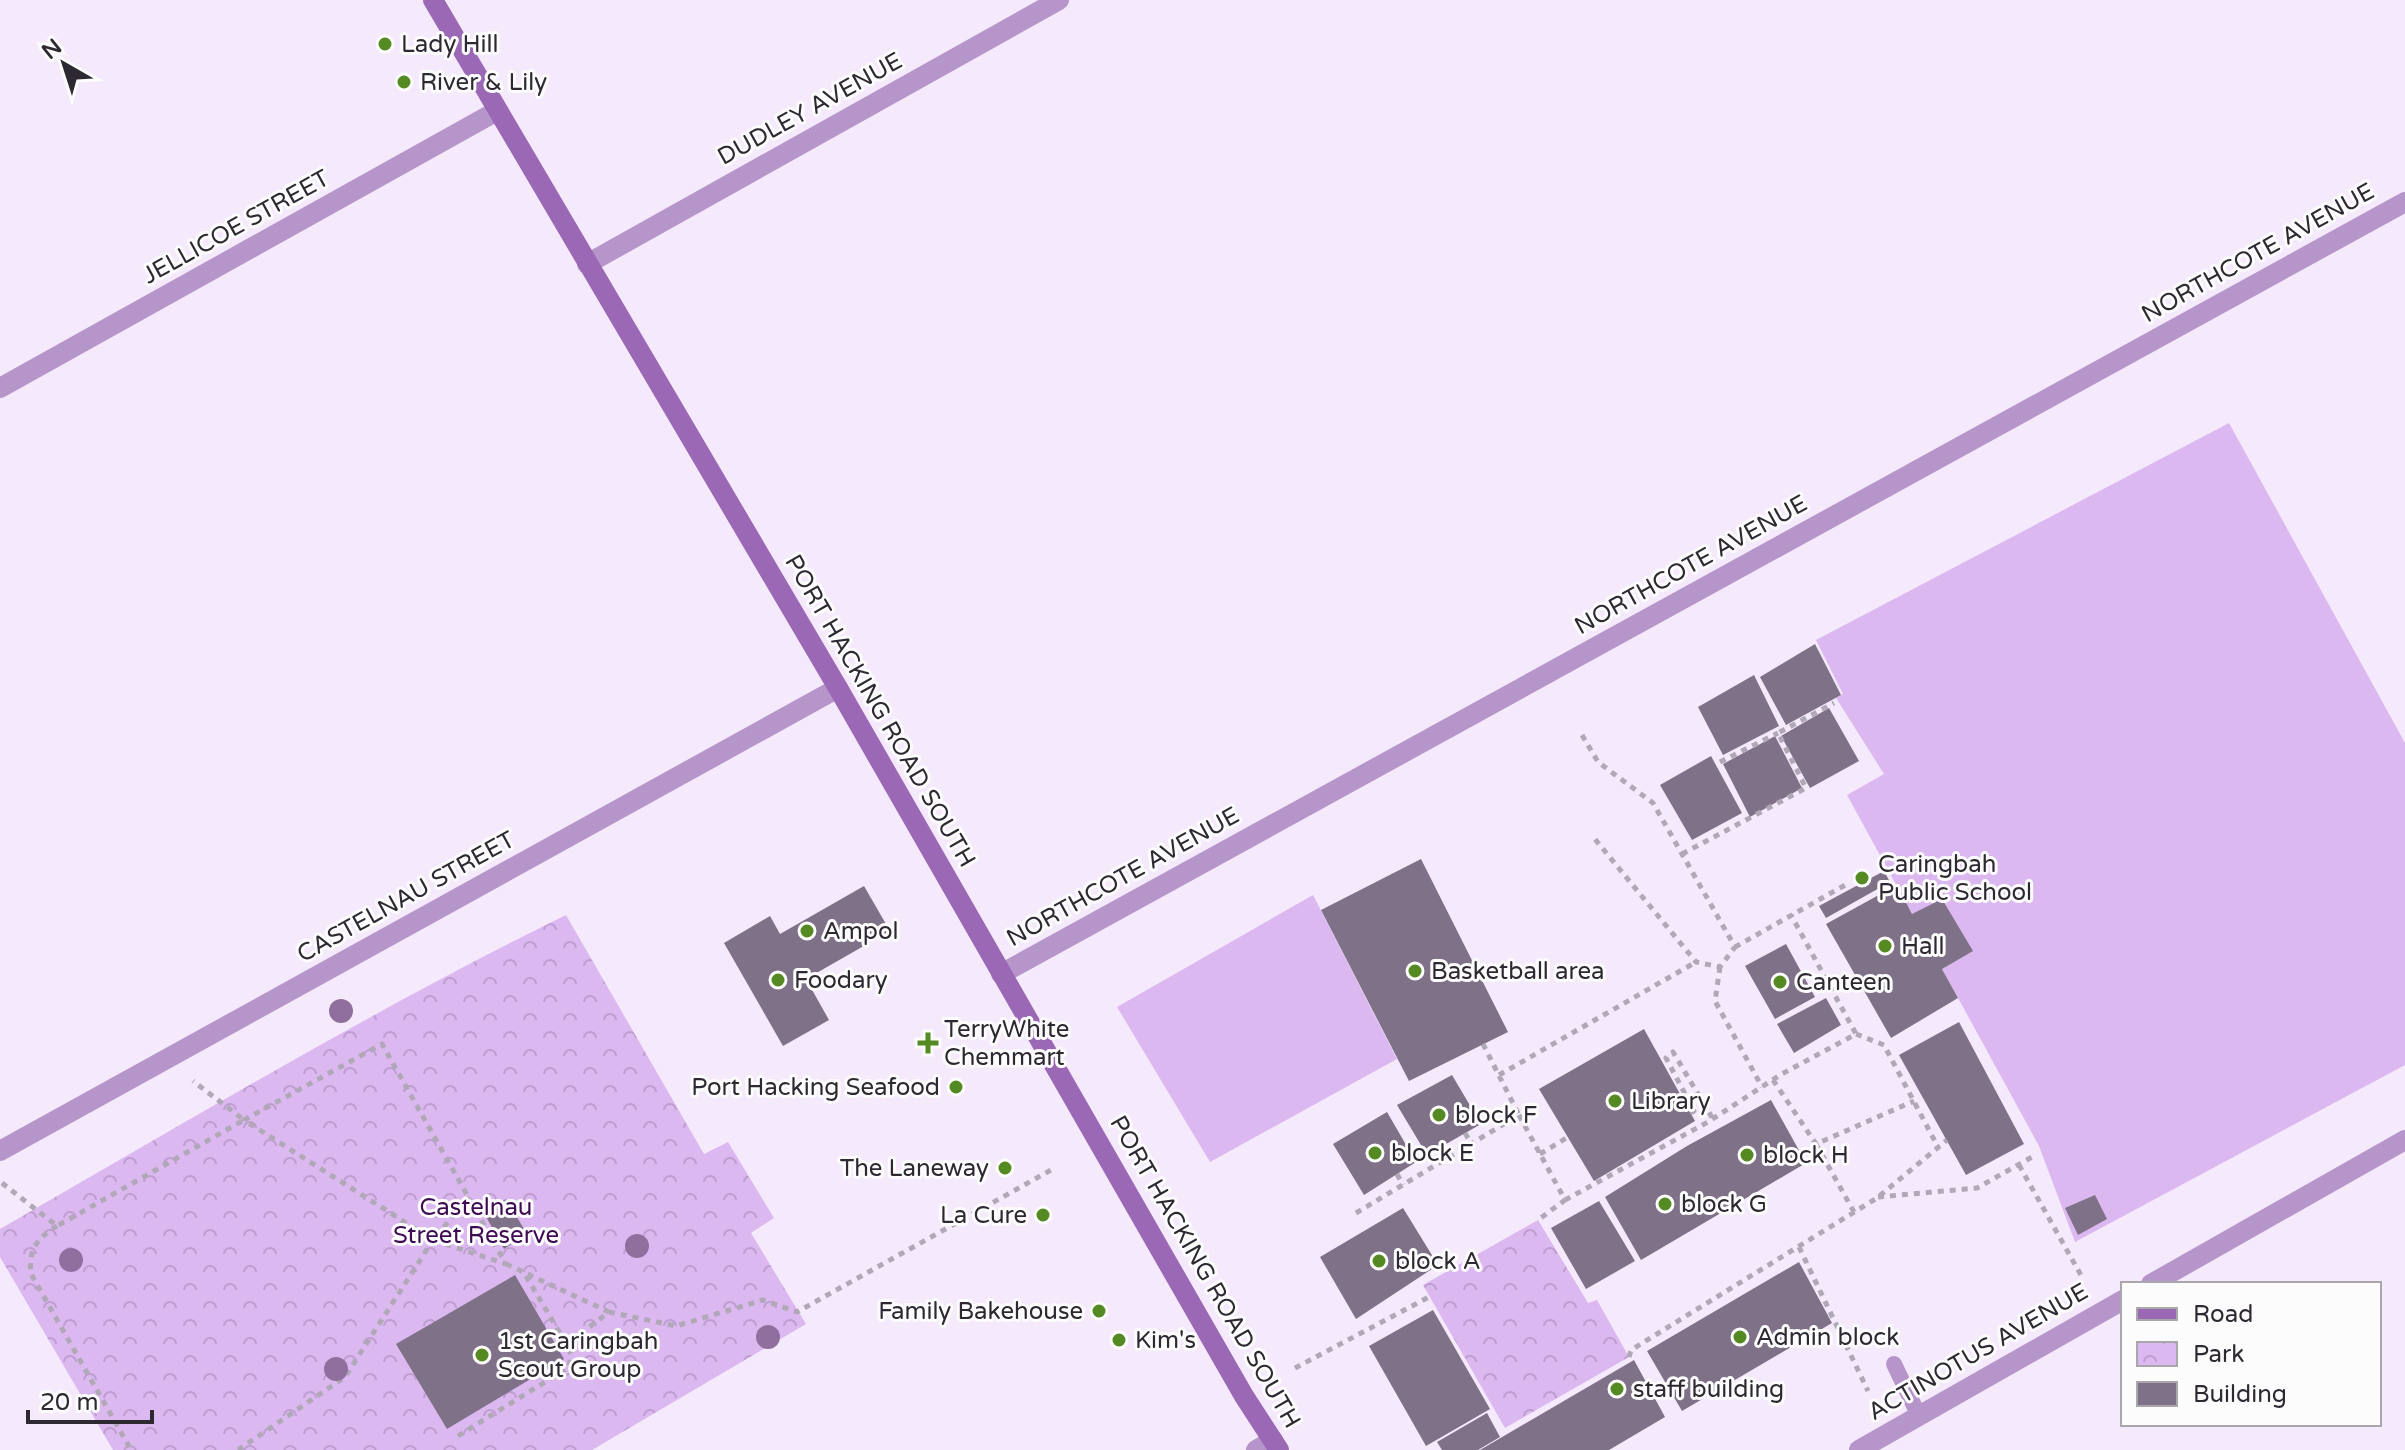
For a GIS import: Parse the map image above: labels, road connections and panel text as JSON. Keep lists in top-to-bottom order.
{
  "streets": {
    "street": [
      "DUDLEY AVENUE",
      "JELLICOE STREET",
      "NORTHCOTE AVENUE",
      "PORT HACKING ROAD SOUTH",
      "CASTELNAU STREET",
      "ACTINOTUS AVENUE"
    ]
  },
  "crossings": [
    ["DUDLEY AVENUE", "PORT HACKING ROAD SOUTH"],
    ["JELLICOE STREET", "PORT HACKING ROAD SOUTH"],
    ["NORTHCOTE AVENUE", "PORT HACKING ROAD SOUTH"],
    ["PORT HACKING ROAD SOUTH", "CASTELNAU STREET"]
  ],
  "parks": ["Castelnau Street Reserve"],
  "places": {
    "other": [
      "Lady Hill",
      "River & Lily",
      "Caringbah Public School",
      "Ampol",
      "Hall",
      "Basketball area",
      "Foodary",
      "Canteen",
      "Port Hacking Seafood",
      "Library",
      "block F",
      "block E",
      "block H",
      "The Laneway",
      "block G",
      "La Cure",
      "block A",
      "Family Bakehouse",
      "Admin block",
      "Kim's",
      "1st Caringbah Scout Group",
      "staff building"
    ],
    "health": ["TerryWhite Chemmart"]
  },
  "legend": ["Road", "Park", "Building"],
  "scale_bar": "20 m",
  "north": "top left"
}
